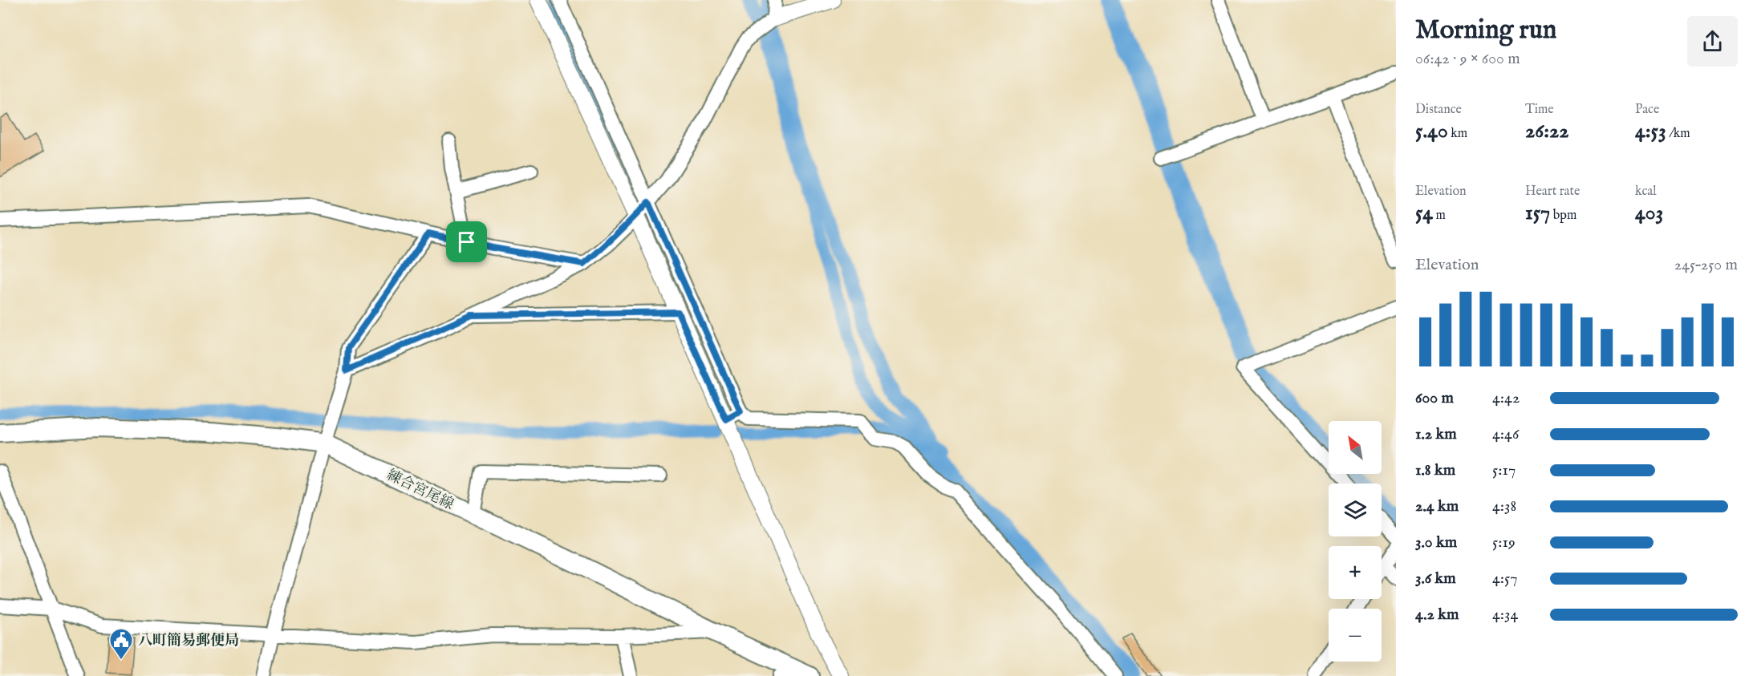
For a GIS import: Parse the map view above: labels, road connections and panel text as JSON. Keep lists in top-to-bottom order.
{
  "streets": {
    "main road": ["練合宮尾線"]
  },
  "places": {
    "public building": ["八町簡易郵便局"]
  },
  "north": "top left",
  "page": {
    "heading": ["Morning run", "06:42 · 9 × 600 m"],
    "stats": [
      ["Distance", "5.40 km"],
      ["Time", "26:22"],
      ["Pace", "4:53 /km"],
      ["Elevation", "54 m"],
      ["Heart rate", "157 bpm"],
      ["kcal", "403"]
    ],
    "chart": ["Elevation", "245–250 m"],
    "list": [
      {
        "name": "600 m",
        "note": "4:42"
      },
      {
        "name": "1.2 km",
        "note": "4:46"
      },
      {
        "name": "1.8 km",
        "note": "5:17"
      },
      {
        "name": "2.4 km",
        "note": "4:38"
      },
      {
        "name": "3.0 km",
        "note": "5:19"
      },
      {
        "name": "3.6 km",
        "note": "4:57"
      },
      {
        "name": "4.2 km",
        "note": "4:34"
      }
    ],
    "map_buttons": ["+", "−"]
  }
}
